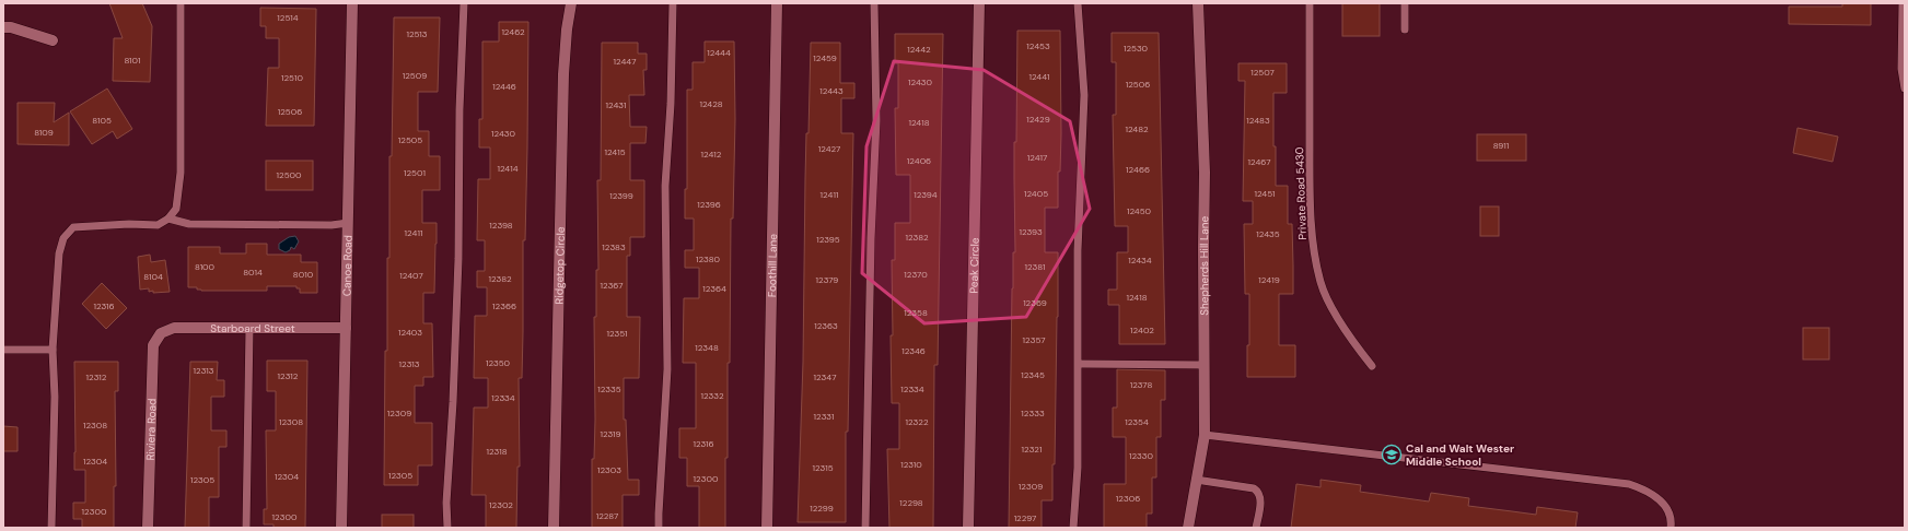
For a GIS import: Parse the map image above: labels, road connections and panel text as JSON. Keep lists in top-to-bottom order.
{
  "streets": {
    "street": [
      "Canoe Road",
      "Ridgetop Circle",
      "Foothill Lane",
      "Peak Circle",
      "Shepherds Hill Lane",
      "Starboard Street",
      "Riviera Road"
    ],
    "lane": ["Private Road 5430"]
  },
  "crossings": [
    ["Canoe Road", "Starboard Street"],
    ["Starboard Street", "Riviera Road"]
  ],
  "places": {
    "school or university": ["Cal and Walt Wester Middle School"]
  },
  "house_numbers": [
    "12514",
    "12462",
    "12513",
    "12453",
    "12530",
    "12442",
    "12444",
    "12459",
    "8101",
    "12447",
    "12507",
    "12509",
    "12441",
    "12510",
    "12430",
    "12506",
    "12446",
    "12443",
    "12428",
    "12431",
    "12506",
    "12429",
    "8105",
    "12483",
    "12418",
    "12482",
    "8109",
    "12430",
    "12505",
    "8911",
    "12427",
    "12415",
    "12412",
    "12417",
    "12406",
    "12467",
    "12414",
    "12466",
    "12501",
    "12500",
    "12405",
    "12451",
    "12411",
    "12394",
    "12399",
    "12396",
    "12450",
    "12398",
    "12393",
    "12411",
    "12435",
    "12382",
    "12395",
    "12383",
    "12380",
    "12434",
    "8100",
    "12381",
    "8014",
    "8010",
    "12370",
    "12407",
    "8104",
    "12382",
    "12379",
    "12419",
    "12367",
    "12364",
    "12418",
    "12369",
    "12316",
    "12366",
    "12358",
    "12363",
    "12402",
    "12403",
    "12351",
    "12357",
    "12348",
    "12346",
    "12350",
    "12313",
    "12313",
    "12345",
    "12312",
    "12312",
    "12347",
    "12378",
    "12335",
    "12334",
    "12332",
    "12334",
    "12309",
    "12333",
    "12331",
    "12308",
    "12322",
    "12354",
    "12308",
    "12319",
    "12316",
    "12321",
    "12318",
    "12330",
    "12304",
    "12310",
    "12315",
    "12303",
    "12305",
    "12304",
    "12300",
    "12305",
    "12309",
    "12306",
    "12298",
    "12302",
    "12299",
    "12300",
    "12287",
    "12300",
    "12297"
  ]
}
